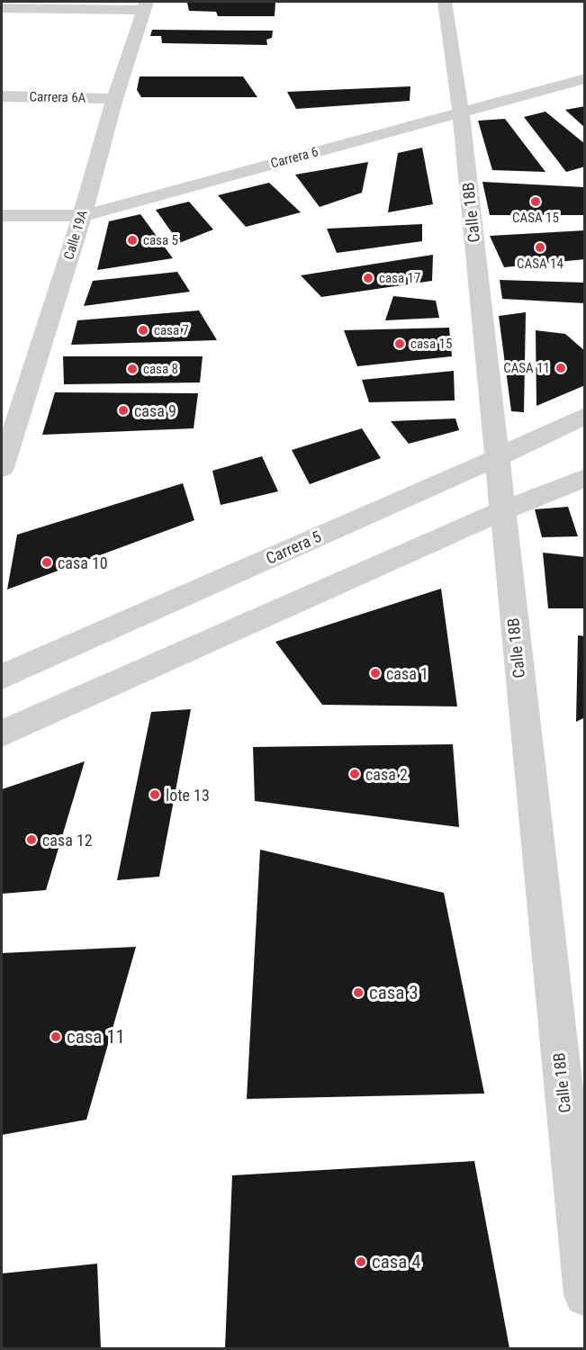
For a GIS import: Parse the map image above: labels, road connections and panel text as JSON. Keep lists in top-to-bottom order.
{
  "streets": {
    "street": [
      "Carrera 6A",
      "Carrera 6",
      "Calle 18B",
      "Calle 19A",
      "Carrera 5"
    ]
  },
  "crossings": [
    ["Carrera 6A", "Calle 19A"],
    ["Carrera 6", "Calle 18B"],
    ["Carrera 6", "Calle 19A"],
    ["Calle 18B", "Carrera 5"]
  ],
  "places": [
    "CASA 15",
    "casa 5",
    "CASA 14",
    "casa 17",
    "casa 7",
    "casa 15",
    "CASA 11",
    "casa 8",
    "casa 9",
    "casa 10",
    "casa 1",
    "casa 2",
    "lote 13",
    "casa 12",
    "casa 3",
    "casa 11",
    "casa 4"
  ]
}
